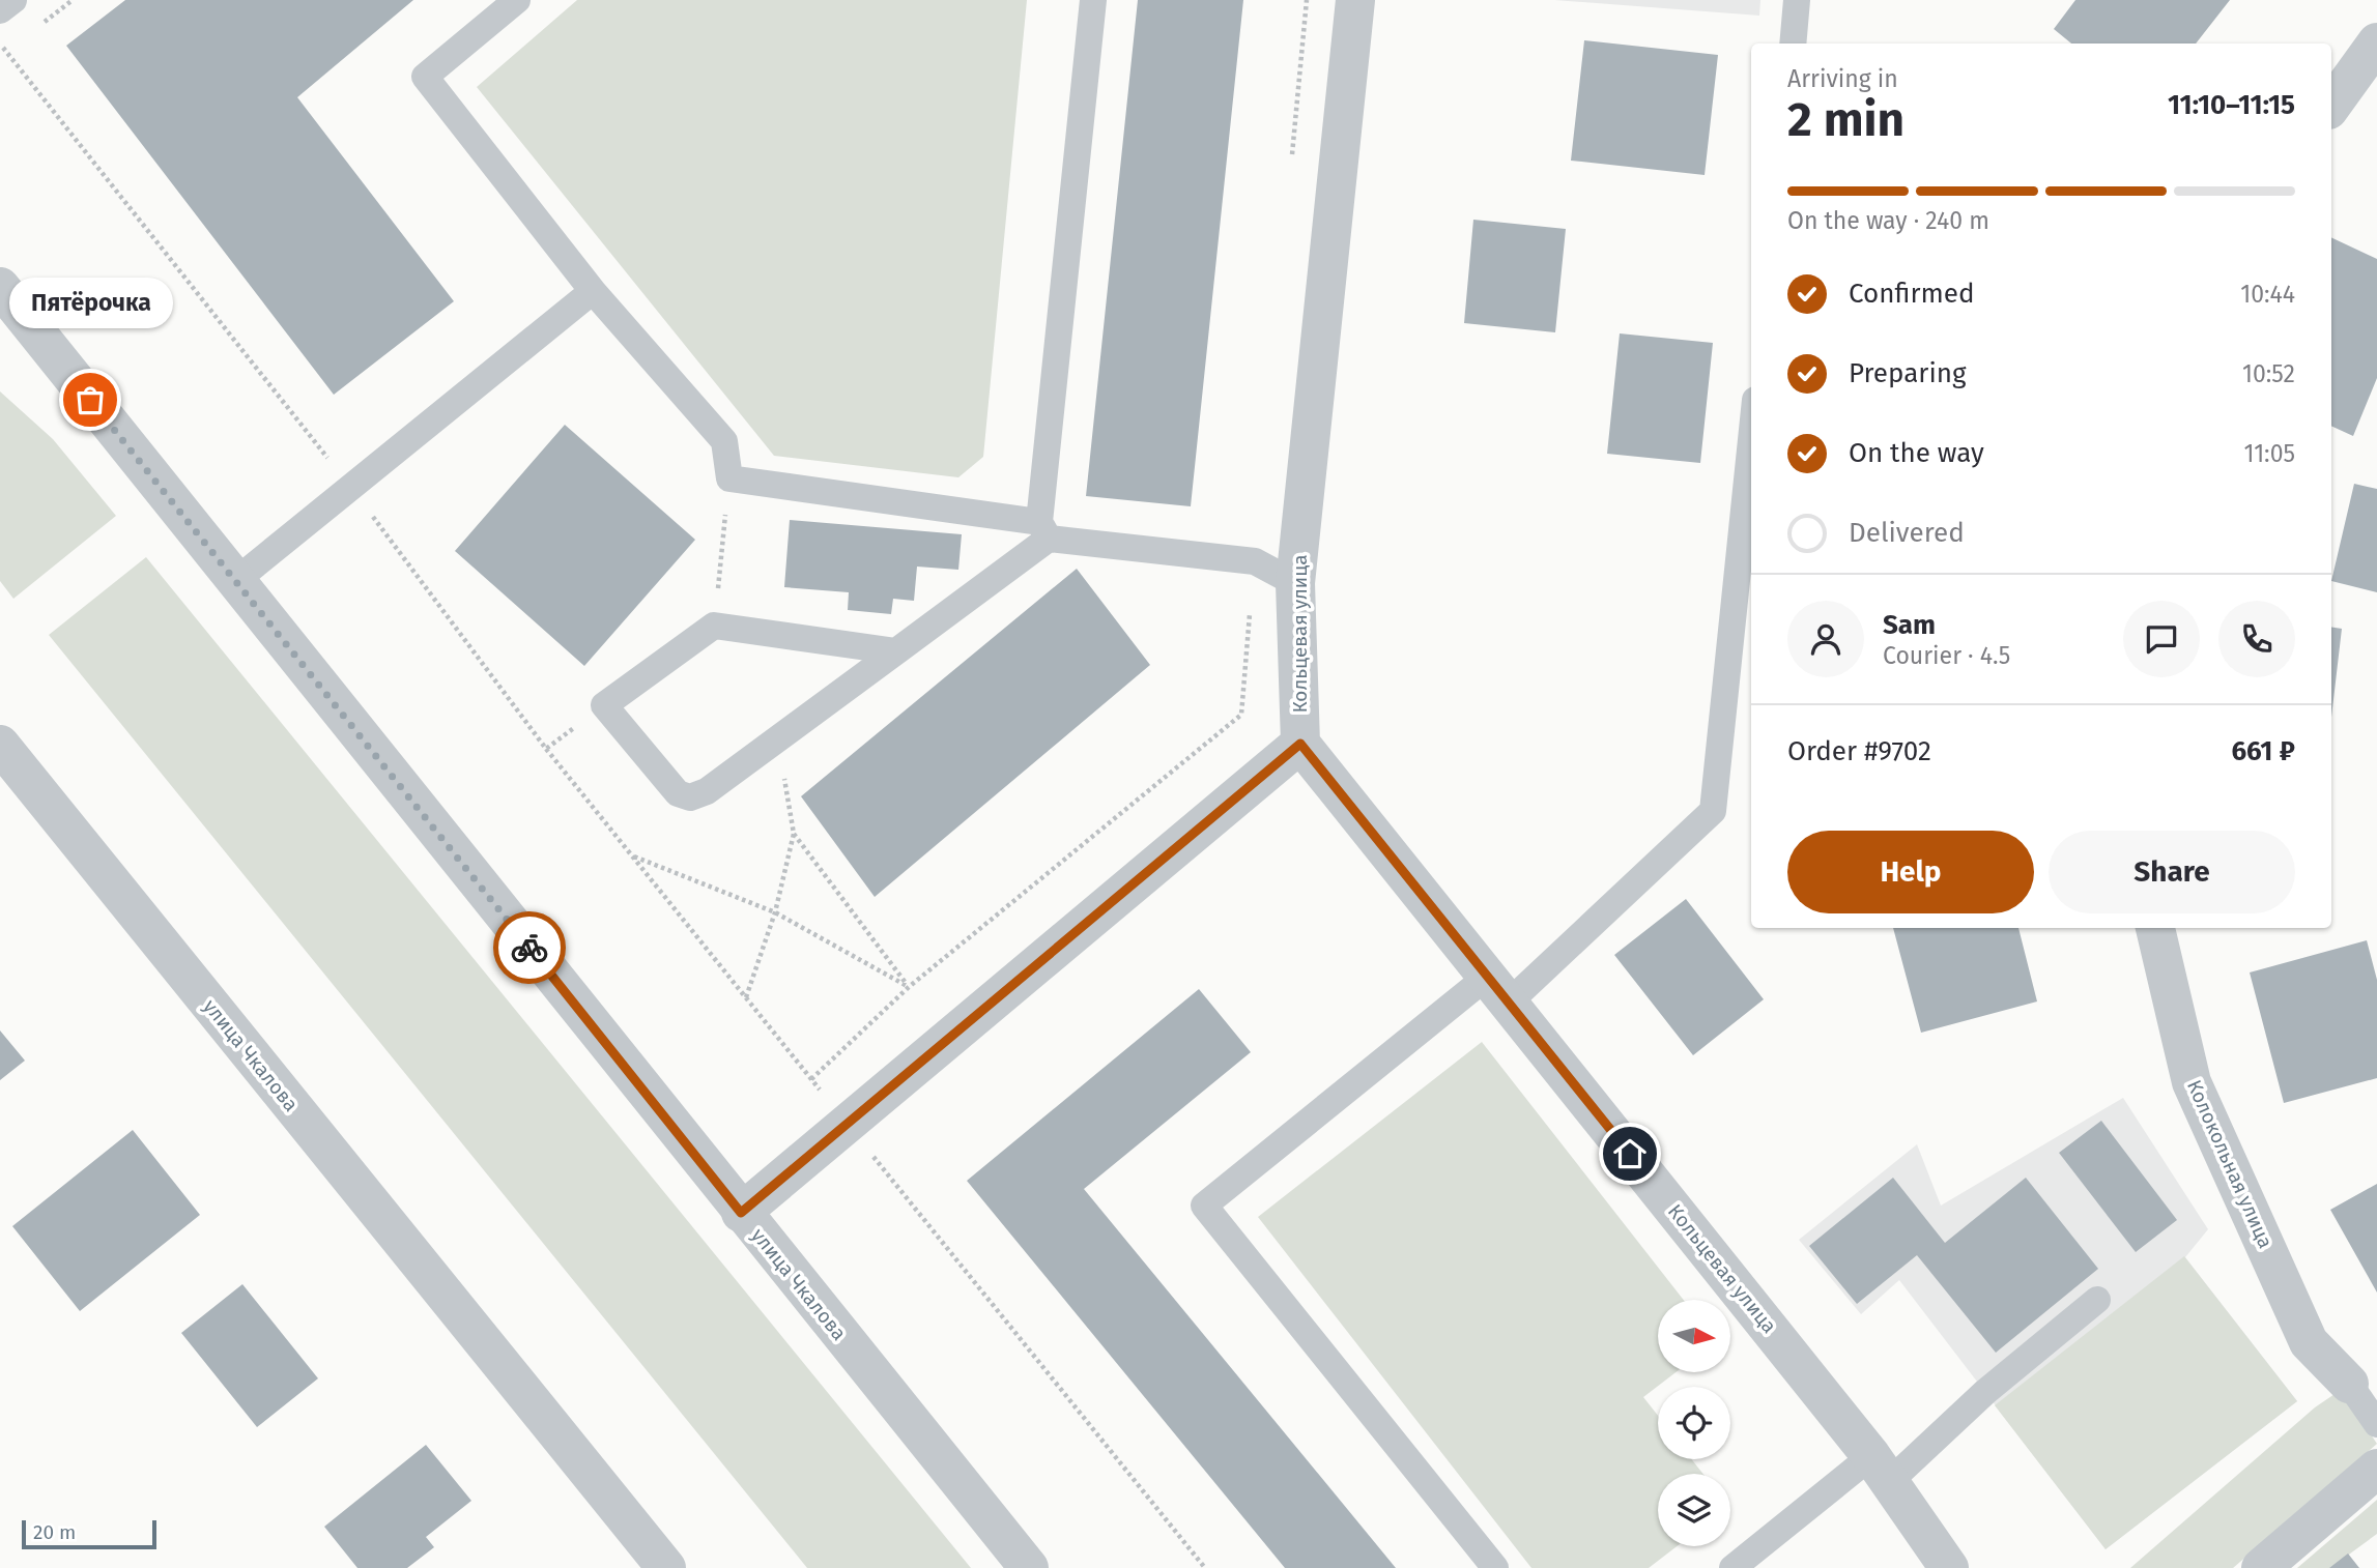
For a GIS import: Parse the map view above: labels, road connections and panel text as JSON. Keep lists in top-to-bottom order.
{
  "streets": {
    "street": ["Кольцевая улица", "улица Чкалова", "Колокольная улица"]
  },
  "places": ["Пятёрочка"],
  "scale_bar": "20 m",
  "north": "right",
  "page": {
    "heading": ["2 min", "Arriving in", "11:10–11:15"],
    "panel": [
      "Sam",
      "Courier · 4.5",
      "Order #9702",
      "661 ₽"
    ],
    "bar": "On the way · 240 m",
    "list": [
      ["Confirmed", "10:44"],
      ["Preparing", "10:52"],
      ["On the way", "11:05"],
      "Delivered"
    ],
    "bubble": "Пятёрочка",
    "buttons": ["Help", "Share"],
    "scale": "20 m"
  }
}
